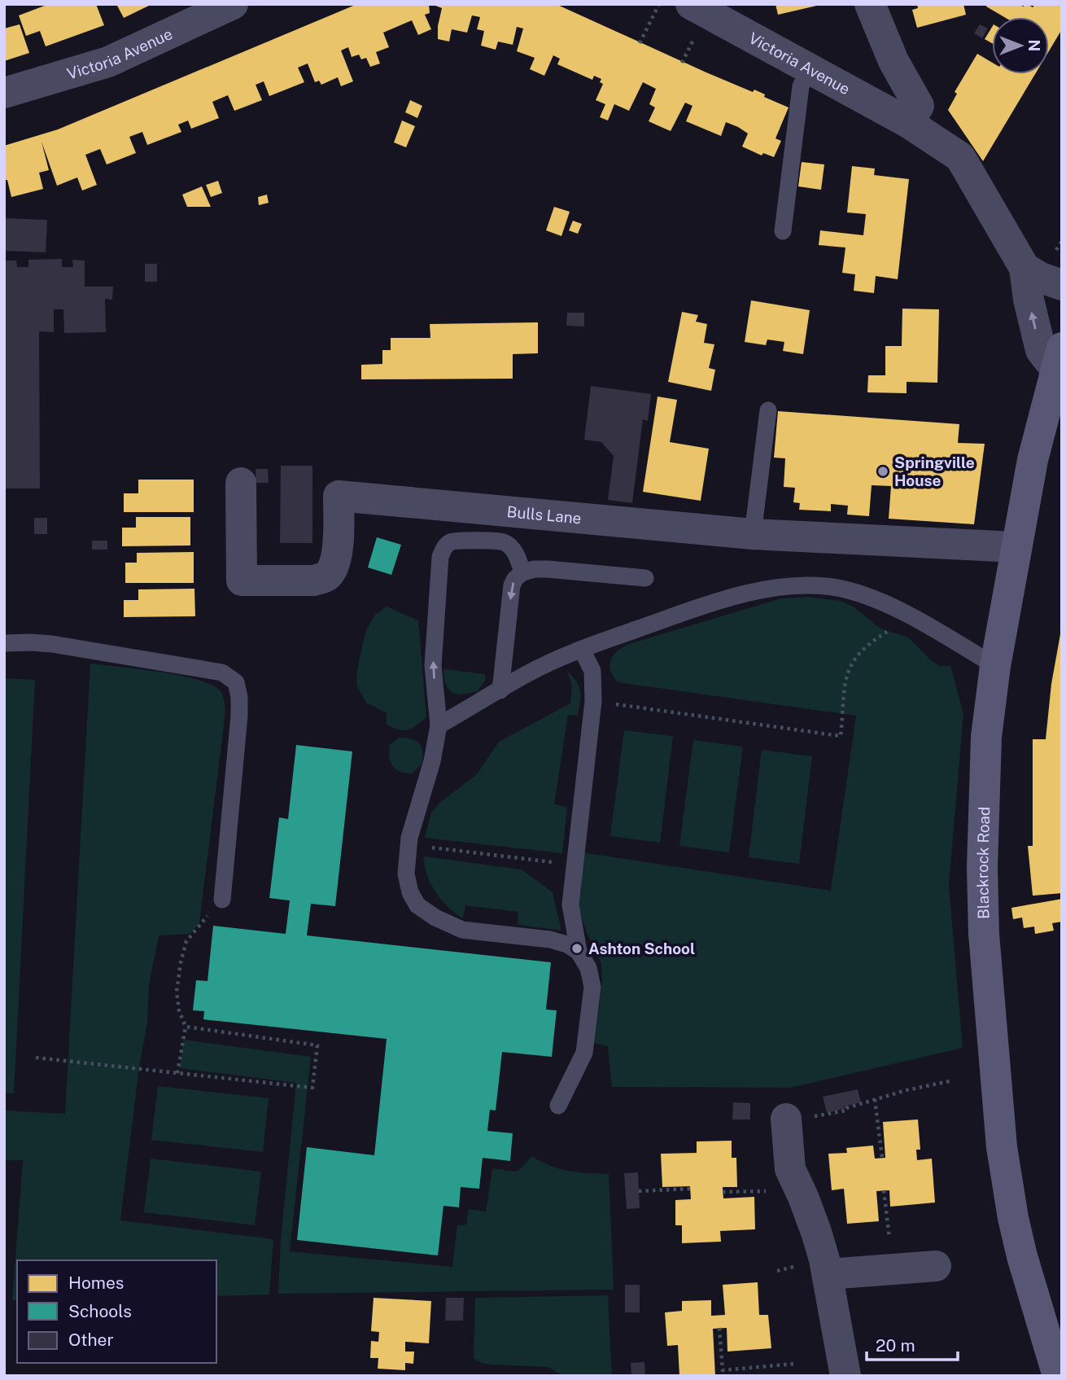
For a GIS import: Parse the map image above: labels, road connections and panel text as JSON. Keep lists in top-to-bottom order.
{
  "streets": {
    "street": ["Victoria Avenue", "Bulls Lane", "Blackrock Road"]
  },
  "crossings": [
    ["Bulls Lane", "Blackrock Road"]
  ],
  "places": ["Springville House", "Ashton School"],
  "legend": ["Homes", "Schools", "Other"],
  "scale_bar": "20 m",
  "north": "right"
}
